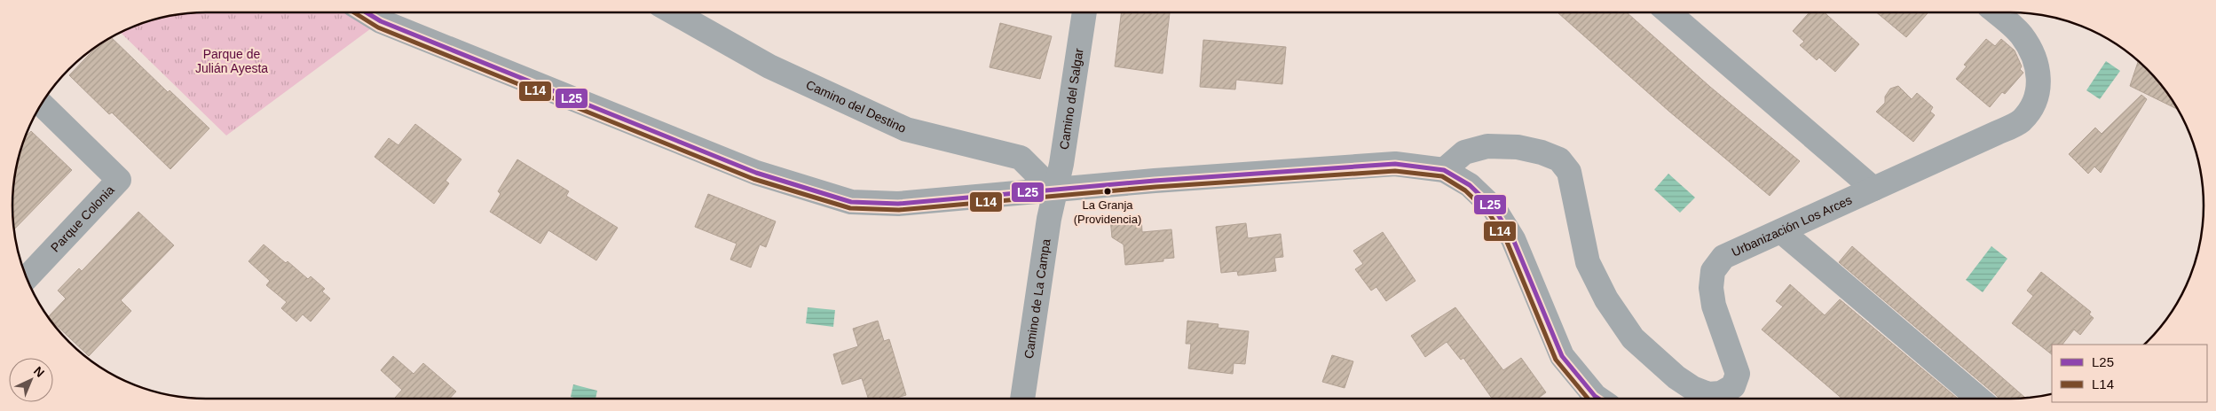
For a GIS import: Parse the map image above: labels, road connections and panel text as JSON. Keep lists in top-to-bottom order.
{
  "streets": {
    "street": [
      "Camino del Salgar",
      "Camino del Destino",
      "Parque Colonia",
      "Urbanización Los Arces",
      "Camino de La Campa"
    ]
  },
  "crossings": [
    ["Camino del Salgar", "Camino del Destino"],
    ["Camino del Salgar", "Camino de La Campa"],
    ["Camino del Destino", "Camino de La Campa"]
  ],
  "parks": ["Parque de Julián Ayesta"],
  "places": ["La Granja (Providencia)"],
  "lines": ["transit line L25", "transit line L14"],
  "legend": ["L25", "L14"],
  "north": "top right"
}
